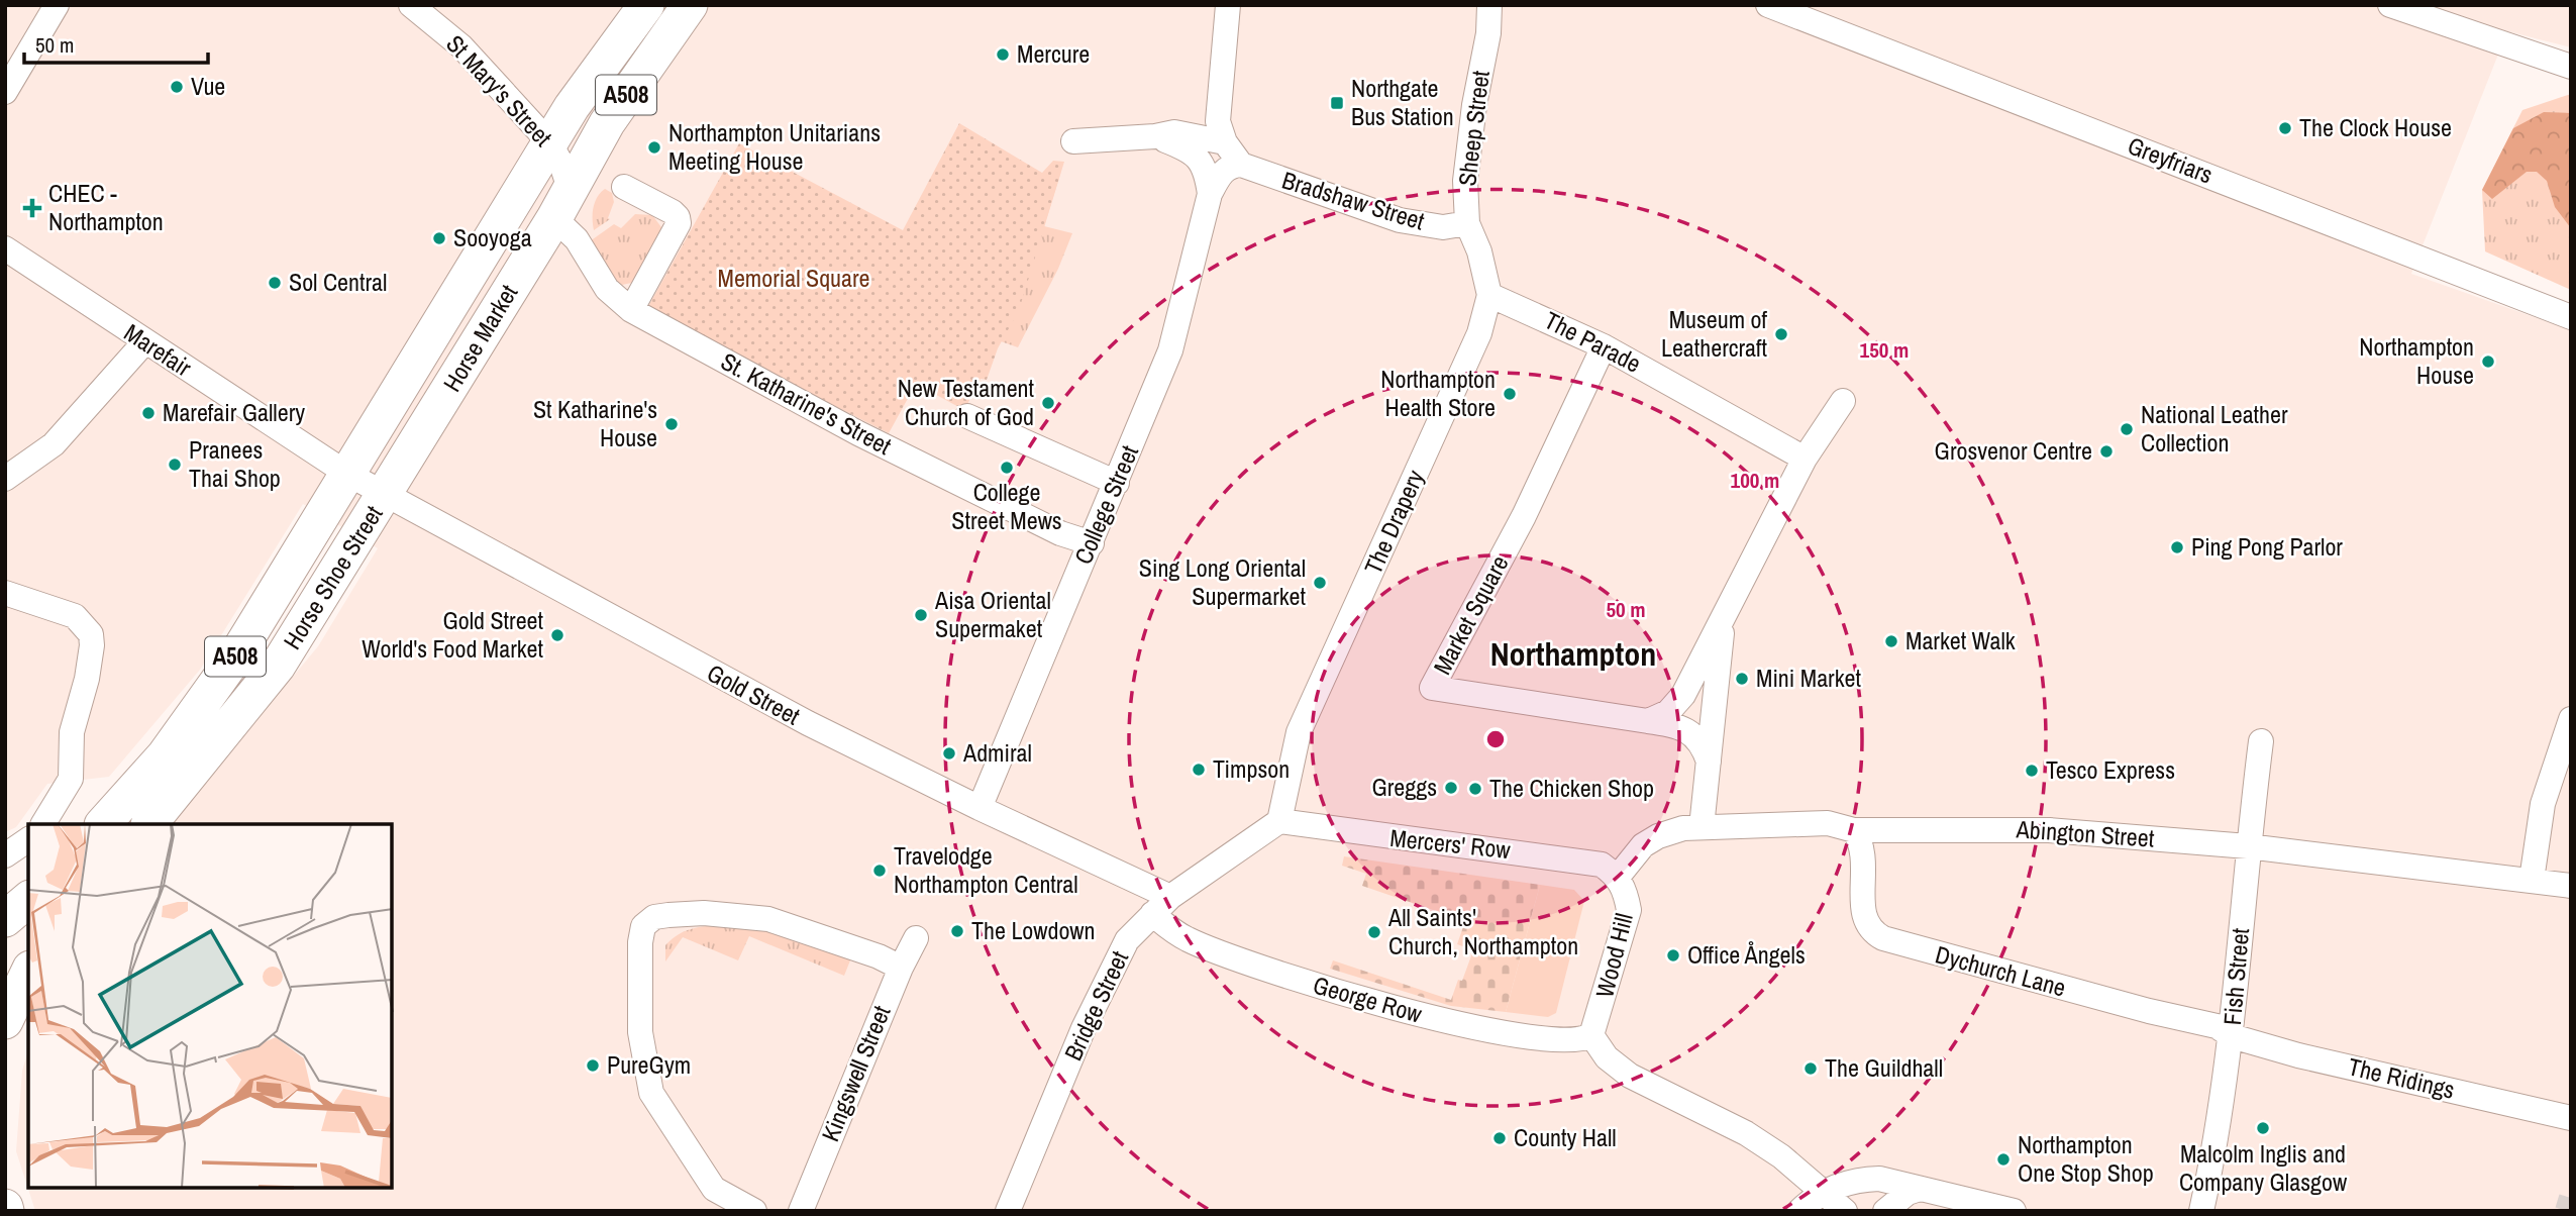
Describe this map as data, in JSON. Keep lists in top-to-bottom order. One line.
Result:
{"streets":{"highway":["A508","Horse Market","Horse Shoe Street"],"street":["St Mary's Street","Sheep Street","Greyfriars","Bradshaw Street","The Parade","Marefair","St. Katharine's Street","College Street","The Drapery","Market Square","Gold Street","Abington Street","Mercers' Row","Wood Hill","Dychurch Lane","Fish Street","George Row","Bridge Street","Kingswell Street","The Ridings"]},"crossings":[["St Mary's Street","Horse Market"],["St Mary's Street","St. Katharine's Street"],["Sheep Street","Bradshaw Street"],["Bradshaw Street","College Street"],["Horse Market","Marefair"],["Horse Market","St. Katharine's Street"],["Horse Market","Horse Shoe Street"],["Horse Market","Gold Street"],["The Parade","The Drapery"],["The Parade","Market Square"],["Marefair","Horse Shoe Street"],["Marefair","Gold Street"],["St. Katharine's Street","College Street"],["College Street","Gold Street"],["The Drapery","Mercers' Row"],["The Drapery","Bridge Street"],["Horse Shoe Street","Gold Street"],["Gold Street","Bridge Street"],["Abington Street","Mercers' Row"],["Abington Street","Wood Hill"],["Abington Street","Dychurch Lane"],["Abington Street","Fish Street"],["Mercers' Row","Wood Hill"],["Mercers' Row","Bridge Street"],["Wood Hill","George Row"],["Dychurch Lane","Fish Street"],["Dychurch Lane","The Ridings"],["Fish Street","The Ridings"],["George Row","Bridge Street"]],"districts":["Northampton"],"parks":["Memorial Square"],"places":{"other":["Mercure","Vue","The Clock House","Northampton Unitarians Meeting House","Sooyoga","Sol Central","Museum of Leathercraft","Northampton House","Northampton Health Store","New Testament Church of God","Marefair Gallery","St Katharine's House","National Leather Collection","Grosvenor Centre","Pranees Thai Shop","College Street Mews","Ping Pong Parlor","Sing Long Oriental Supermarket","Aisa Oriental Supermaket","Gold Street World's Food Market","Market Walk","Mini Market","Admiral","Timpson","Tesco Express","Greggs","The Chicken Shop","Travelodge Northampton Central","The Lowdown","All Saints' Church, Northampton","Office Ångels","PureGym","The Guildhall","Malcolm Inglis and Company Glasgow","County Hall","Northampton One Stop Shop"],"transit":["Northgate Bus Station"],"health":["CHEC - Northampton"]},"scale_bar":"50 m","rings":["150 m","100 m","50 m"]}
